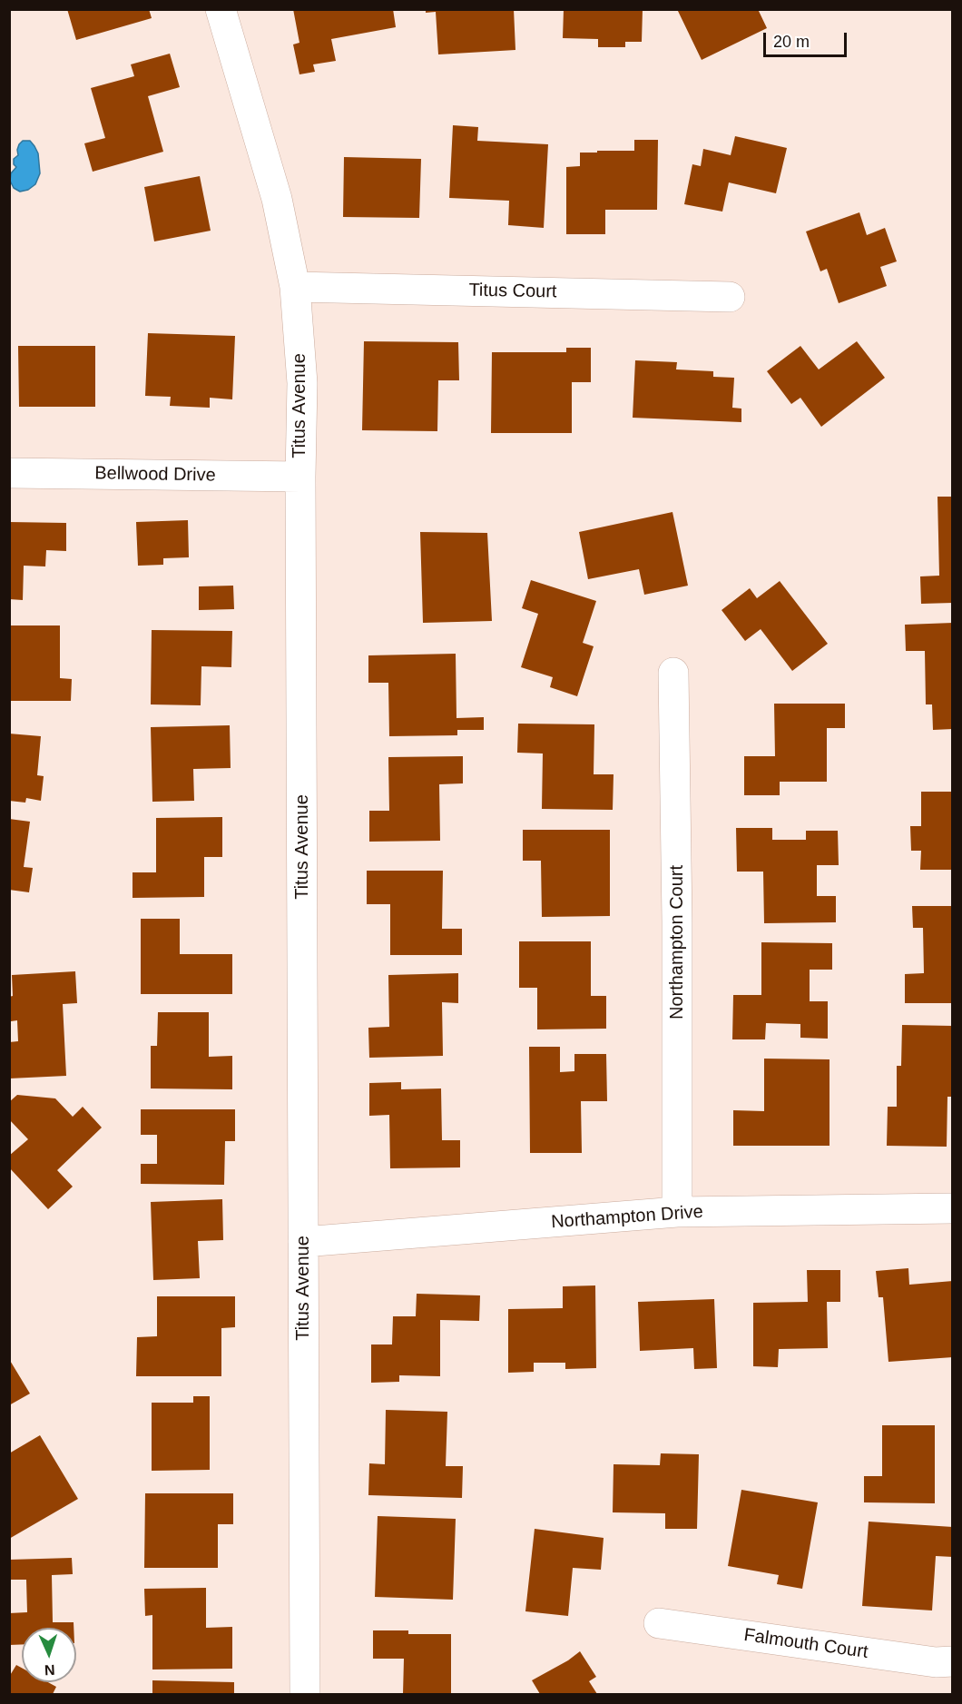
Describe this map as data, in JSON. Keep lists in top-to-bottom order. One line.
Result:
{"streets":{"street":["Titus Court","Titus Avenue","Bellwood Drive","Northampton Court","Northampton Drive","Falmouth Court"]},"crossings":[["Titus Court","Titus Avenue"],["Titus Avenue","Bellwood Drive"],["Titus Avenue","Northampton Drive"],["Northampton Court","Northampton Drive"]],"scale_bar":"20 m","north":"bottom"}
